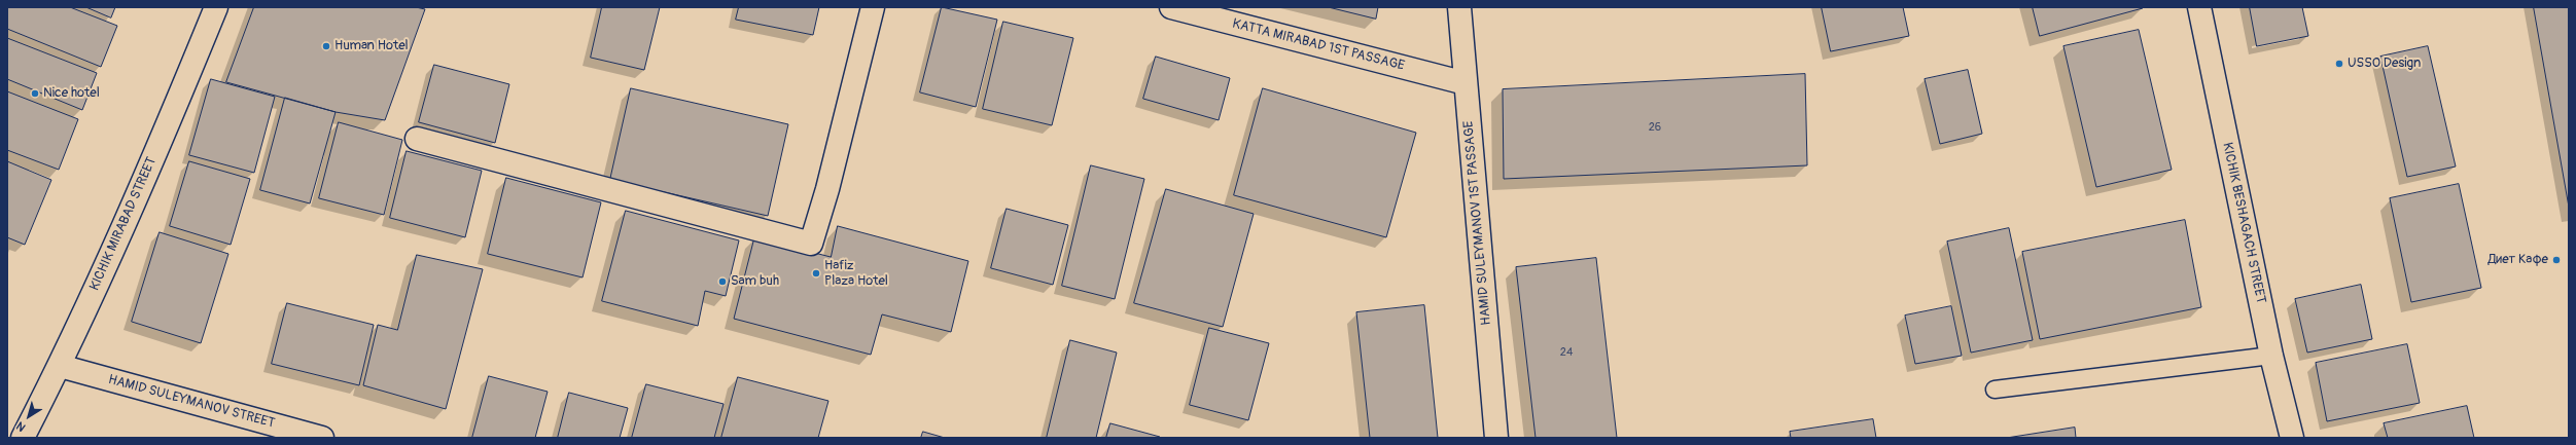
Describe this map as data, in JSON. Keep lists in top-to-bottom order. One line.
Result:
{"streets":{"street":["KATTA MIRABAD 1ST PASSAGE","HAMID SULEYMANOV 1ST PASSAGE","KICHIK BESHAGACH STREET","KICHIK MIRABAD STREET","HAMID SULEYMANOV STREET"]},"crossings":[["KATTA MIRABAD 1ST PASSAGE","HAMID SULEYMANOV 1ST PASSAGE"],["KICHIK MIRABAD STREET","HAMID SULEYMANOV STREET"]],"places":["Human Hotel","USSO Design","Nice hotel","Диет Кафе","Hafiz Plaza Hotel","Sam buh"],"house_numbers":["26","24"],"north":"bottom left"}
